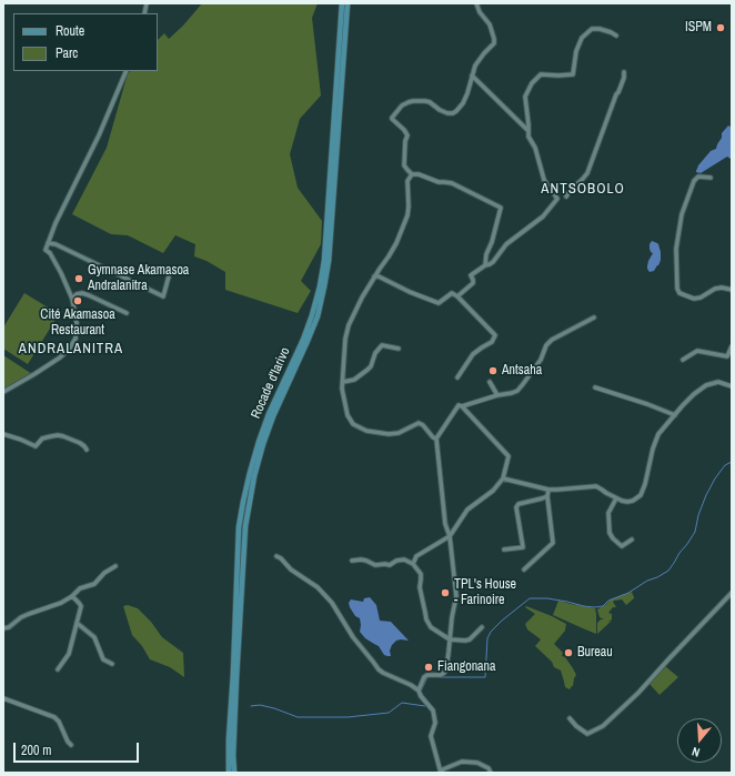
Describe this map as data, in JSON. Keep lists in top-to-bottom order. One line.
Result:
{"streets":{"main road":["Rocade d'Iarivo"]},"districts":["ANTSOBOLO","ANDRALANITRA"],"places":["ISPM","Gymnase Akamasoa Andralanitra","Cité Akamasoa Restaurant","Antsaha","TPL's House - Farinoire","Bureau","Fiangonana"],"legend":["Route","Parc"],"scale_bar":"200 m","north":"bottom"}
